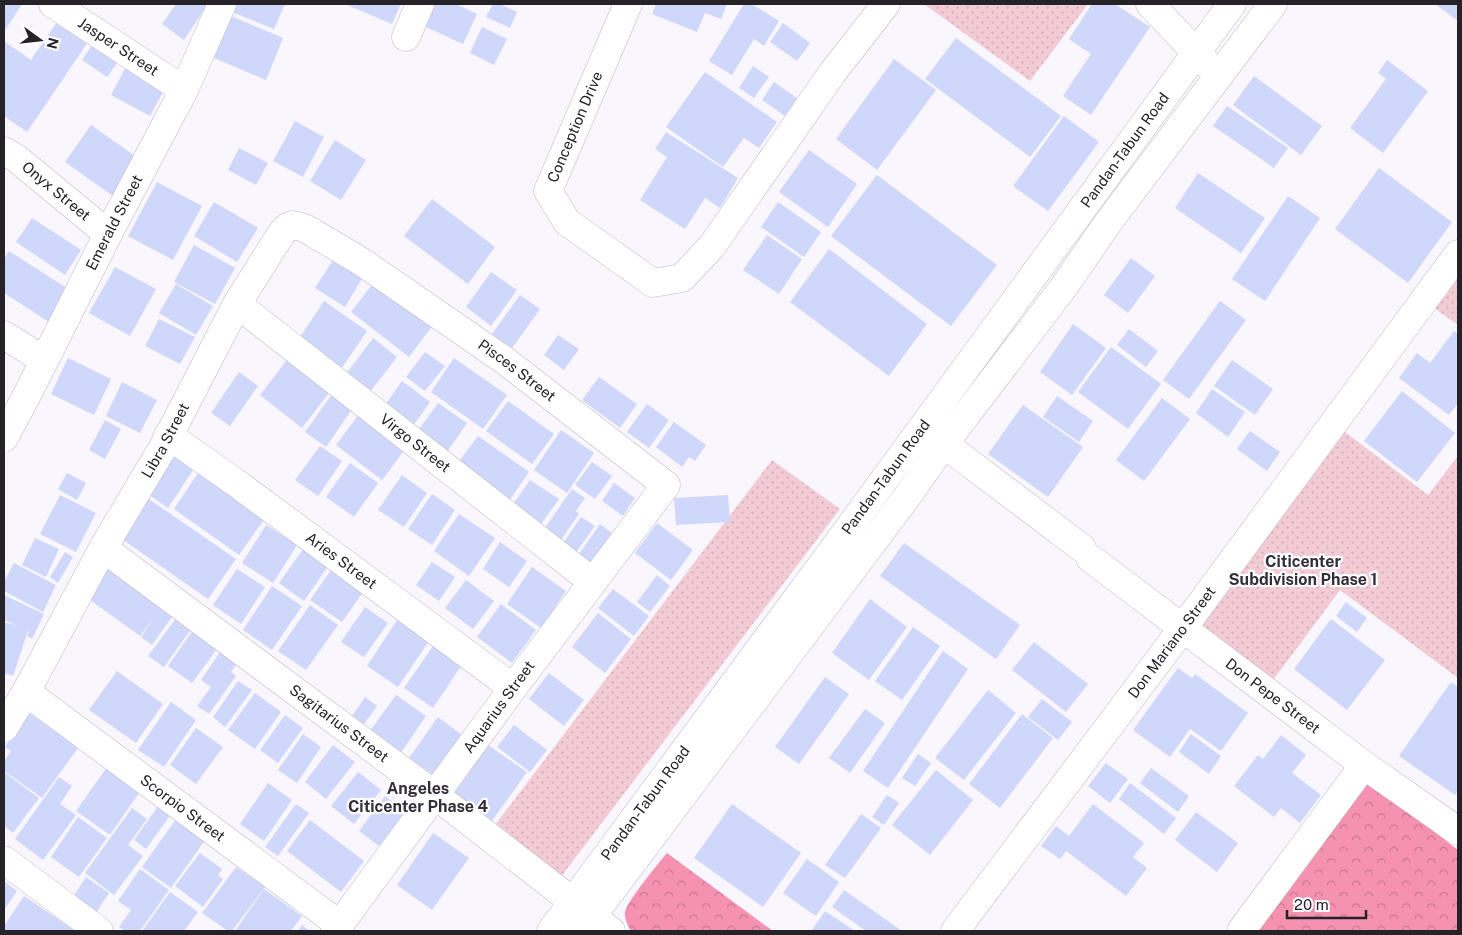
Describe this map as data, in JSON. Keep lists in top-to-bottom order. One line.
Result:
{"streets":{"street":["Jasper Street","Conception Drive","Pandan-Tabun Road","Onyx Street","Emerald Street","Pisces Street","Libra Street","Virgo Street","Aries Street","Don Mariano Street","Don Pepe Street","Aquarius Street","Sagitarius Street","Scorpio Street"]},"crossings":[["Jasper Street","Emerald Street"],["Pandan-Tabun Road","Don Pepe Street"],["Pandan-Tabun Road","Sagitarius Street"],["Onyx Street","Emerald Street"],["Pisces Street","Libra Street"],["Pisces Street","Aquarius Street"],["Libra Street","Virgo Street"],["Libra Street","Aries Street"],["Libra Street","Sagitarius Street"],["Libra Street","Scorpio Street"],["Virgo Street","Aquarius Street"],["Aries Street","Aquarius Street"],["Don Mariano Street","Don Pepe Street"],["Aquarius Street","Sagitarius Street"],["Aquarius Street","Scorpio Street"]],"districts":["Citicenter Subdivision Phase 1","Angeles Citicenter Phase 4"],"scale_bar":"20 m","north":"right"}
